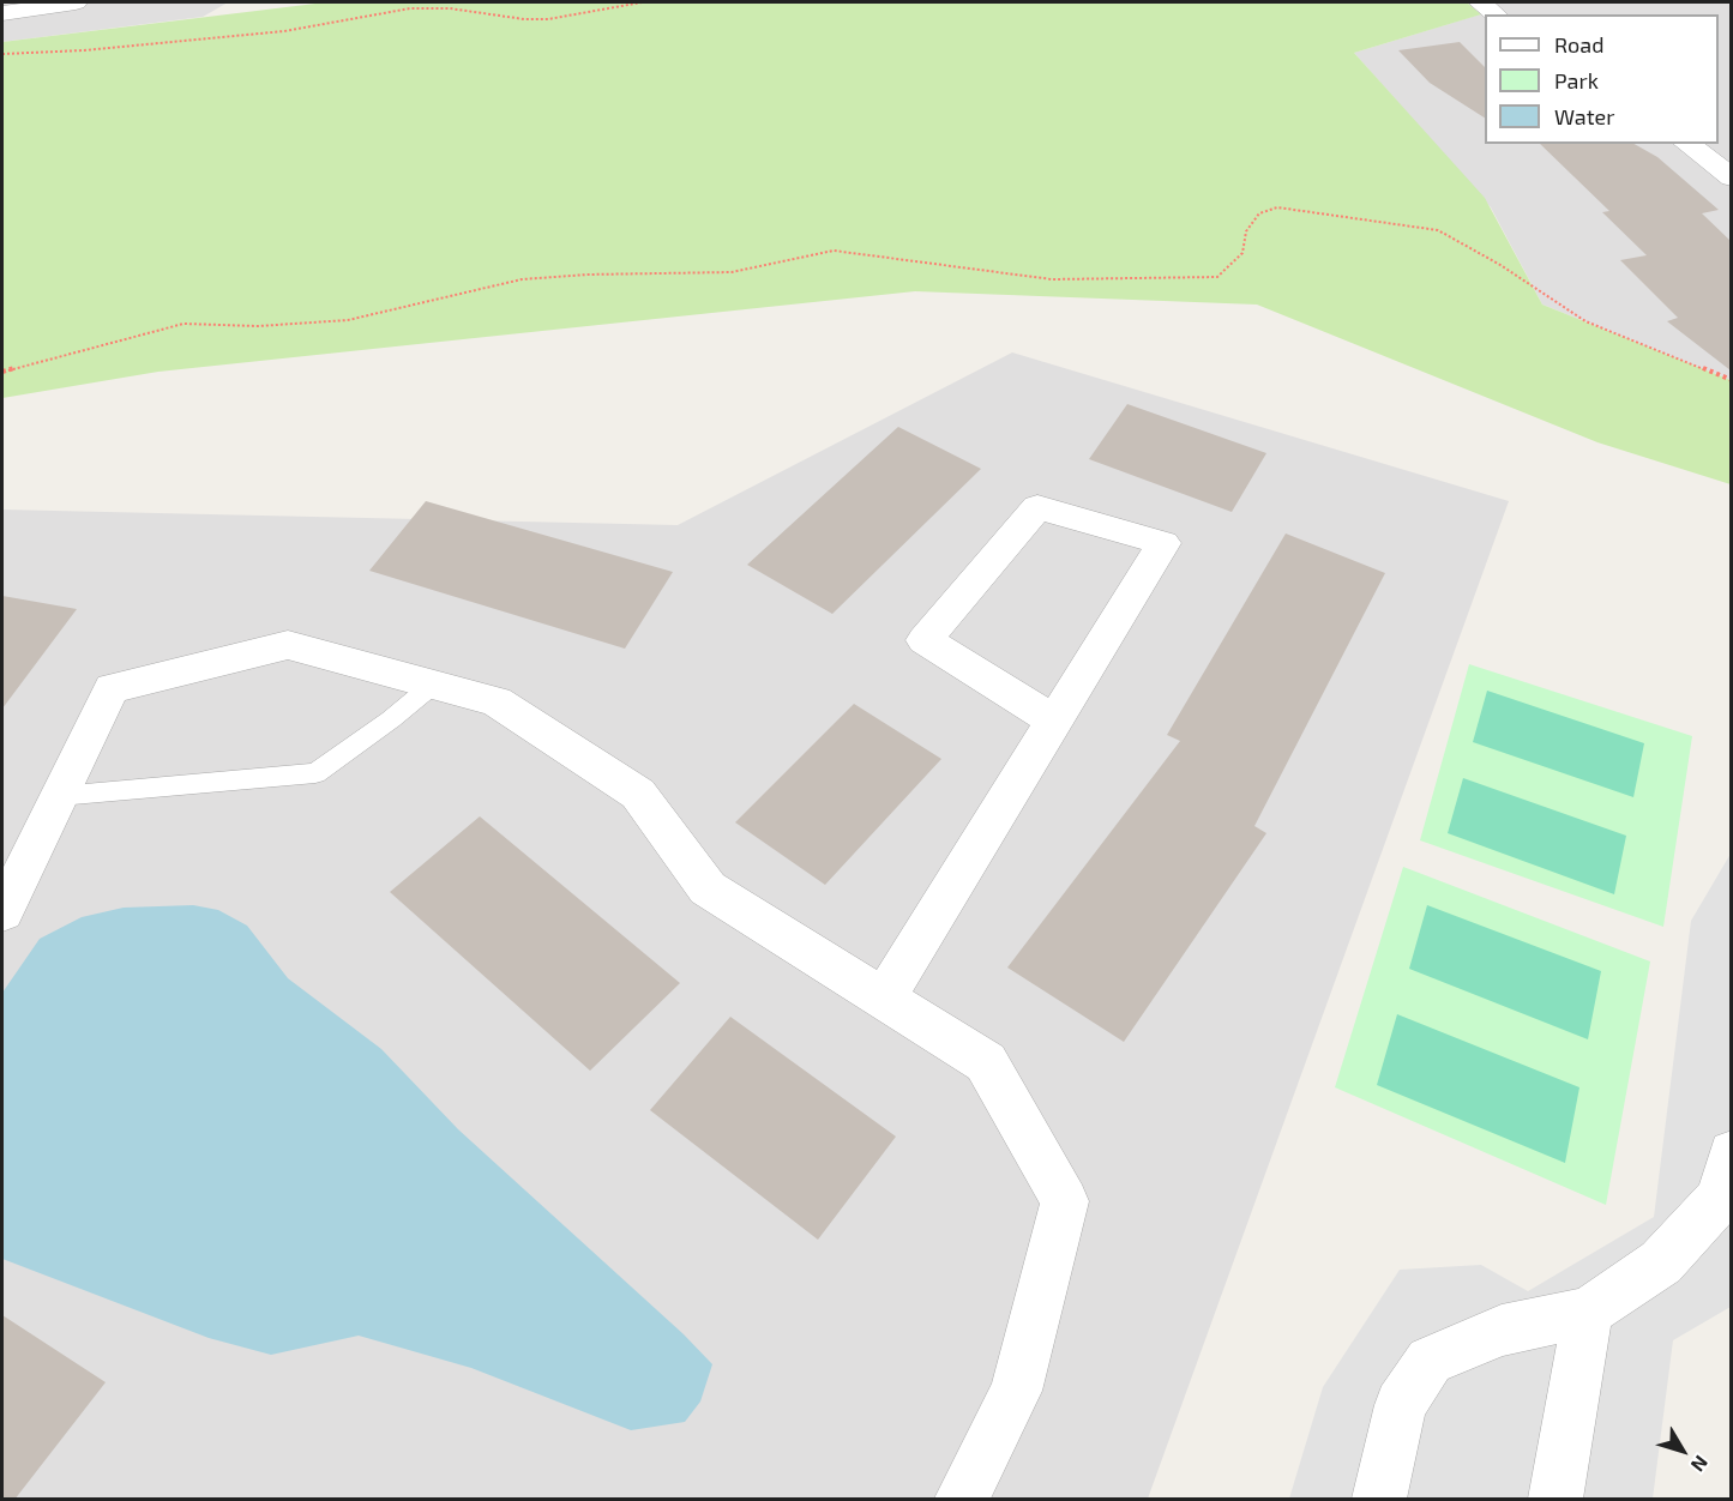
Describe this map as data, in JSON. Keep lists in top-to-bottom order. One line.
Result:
{"legend":["Road","Park","Water"],"north":"bottom right"}
